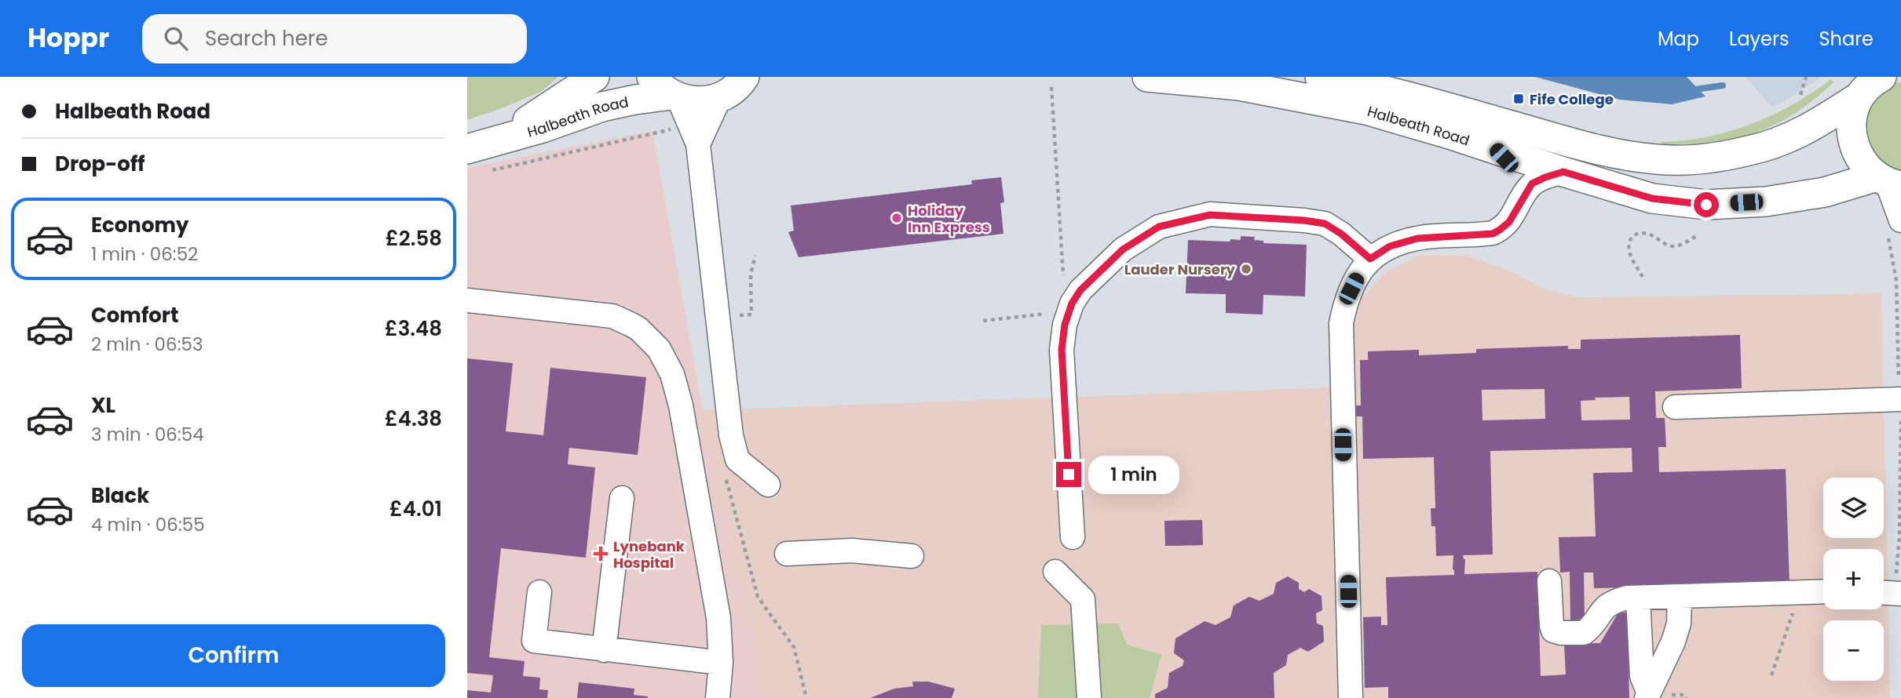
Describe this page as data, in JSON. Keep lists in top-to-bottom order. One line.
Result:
{"streets":{"main road":["Halbeath Road"]},"places":{"transit":["Fife College"],"other":["Holiday Inn Express","Lauder Nursery"],"health":["Lynebank Hospital"]},"page":{"header":"Hoppr","search":"Search here","nav":["Map","Layers","Share"],"banner":["Halbeath Road","Drop-off"],"list":[{"name":"Economy","note":"1 min · 06:52","value":"£2.58"},{"name":"Comfort","note":"2 min · 06:53","value":"£3.48"},{"name":"XL","note":"3 min · 06:54","value":"£4.38"},{"name":"Black","note":"4 min · 06:55","value":"£4.01"}],"bubble":"1 min","map_buttons":["+","−"],"buttons":"Confirm"}}
